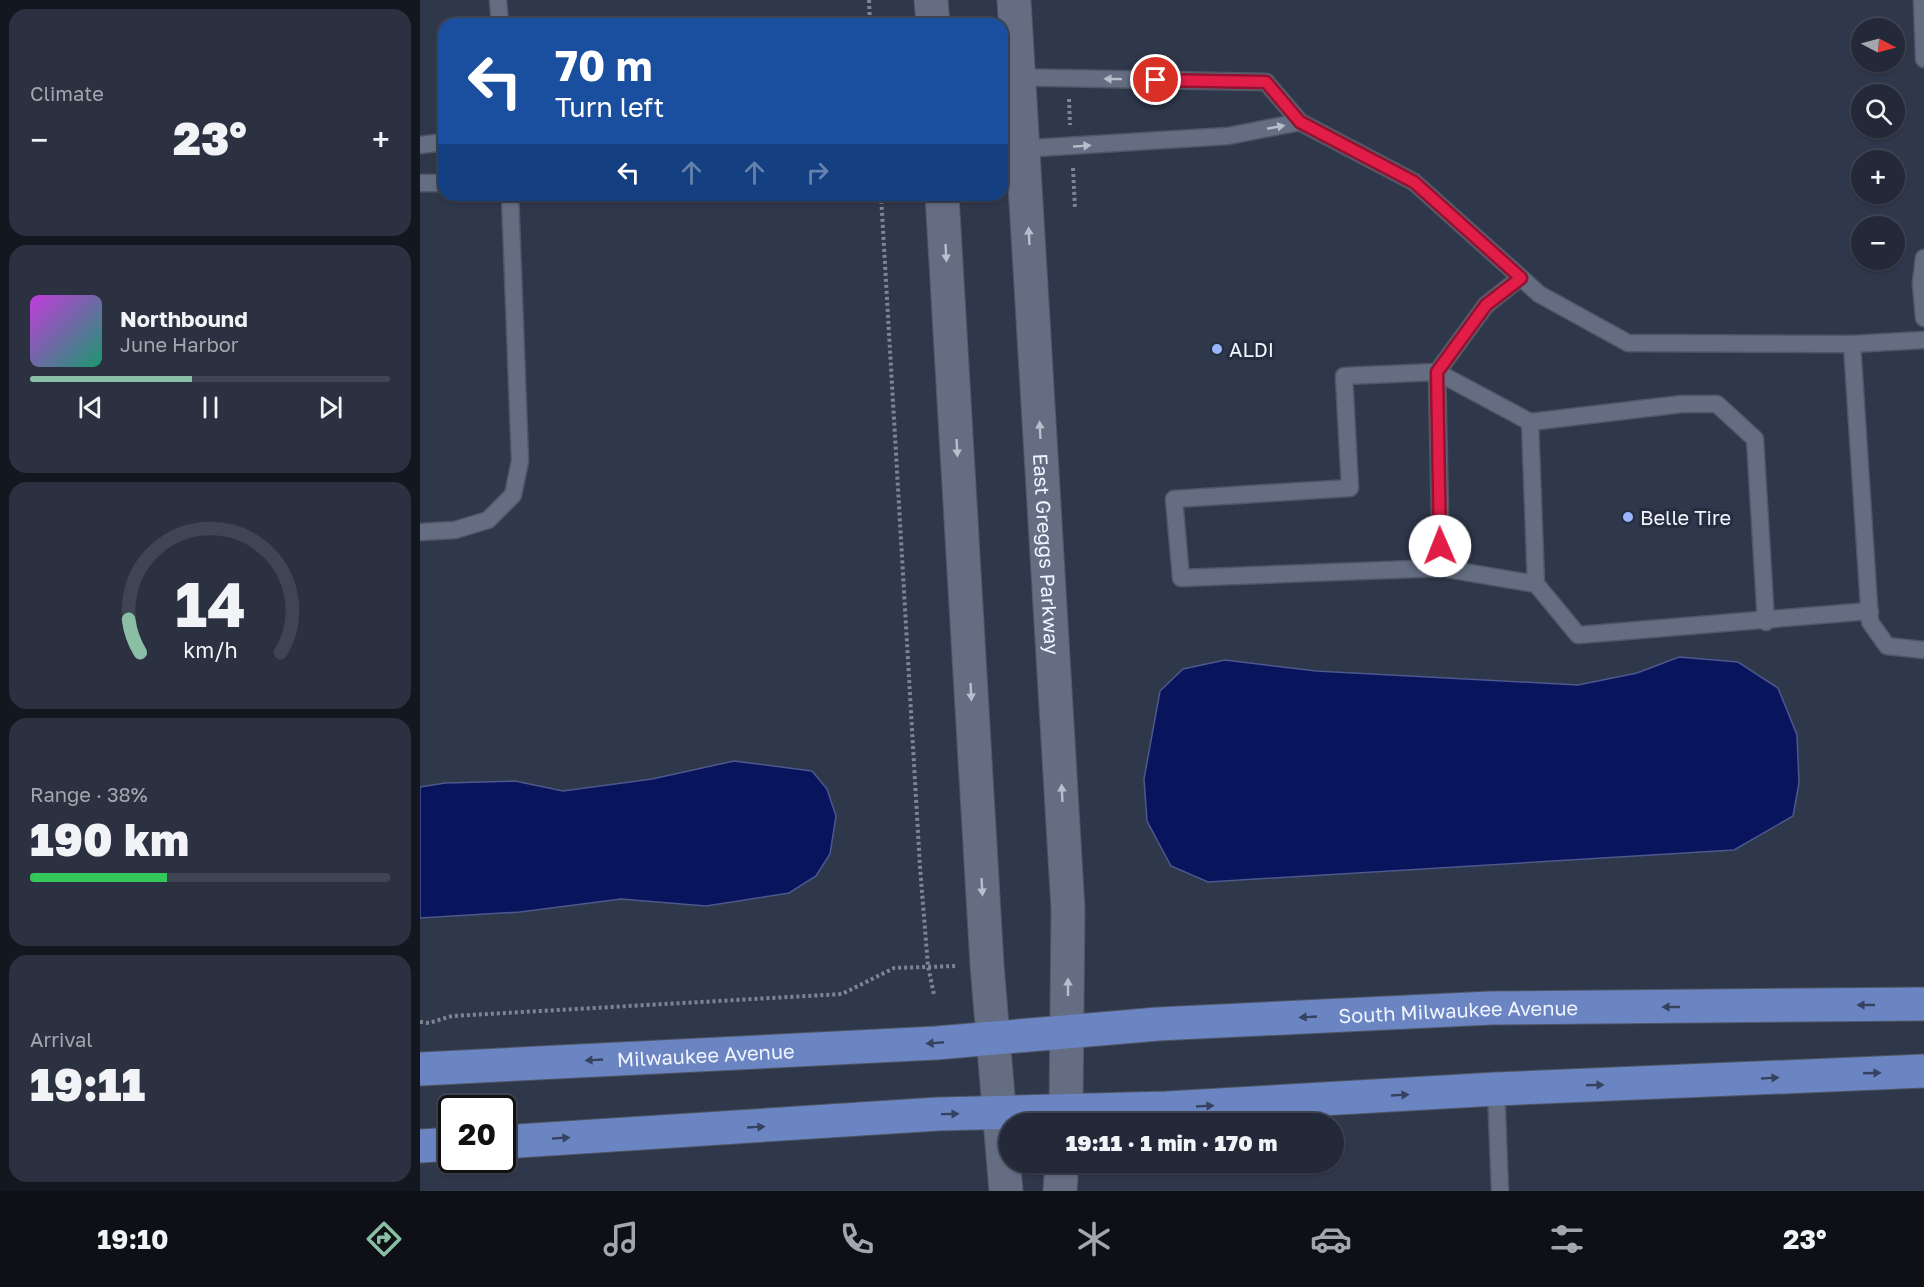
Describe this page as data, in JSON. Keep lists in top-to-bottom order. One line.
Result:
{"streets":{"main road":["South Milwaukee Avenue","Milwaukee Avenue"],"street":["East Greggs Parkway"]},"crossings":[["East Greggs Parkway","South Milwaukee Avenue"],["South Milwaukee Avenue","Milwaukee Avenue"]],"places":["ALDI","Belle Tire"],"north":"right","page":{"tile":["Climate",["Range · 38%","190 km"],["Arrival","19:11"]],"map_buttons":["+","−"],"turn":["70 m","Turn left"],"heat":["−","23°","+"],"song":["Northbound","June Harbor"],"limit":"20","trip":"19:11 · 1 min · 170 m","tabs":["19:10","23°"],"gauge":["14","km/h"]}}
